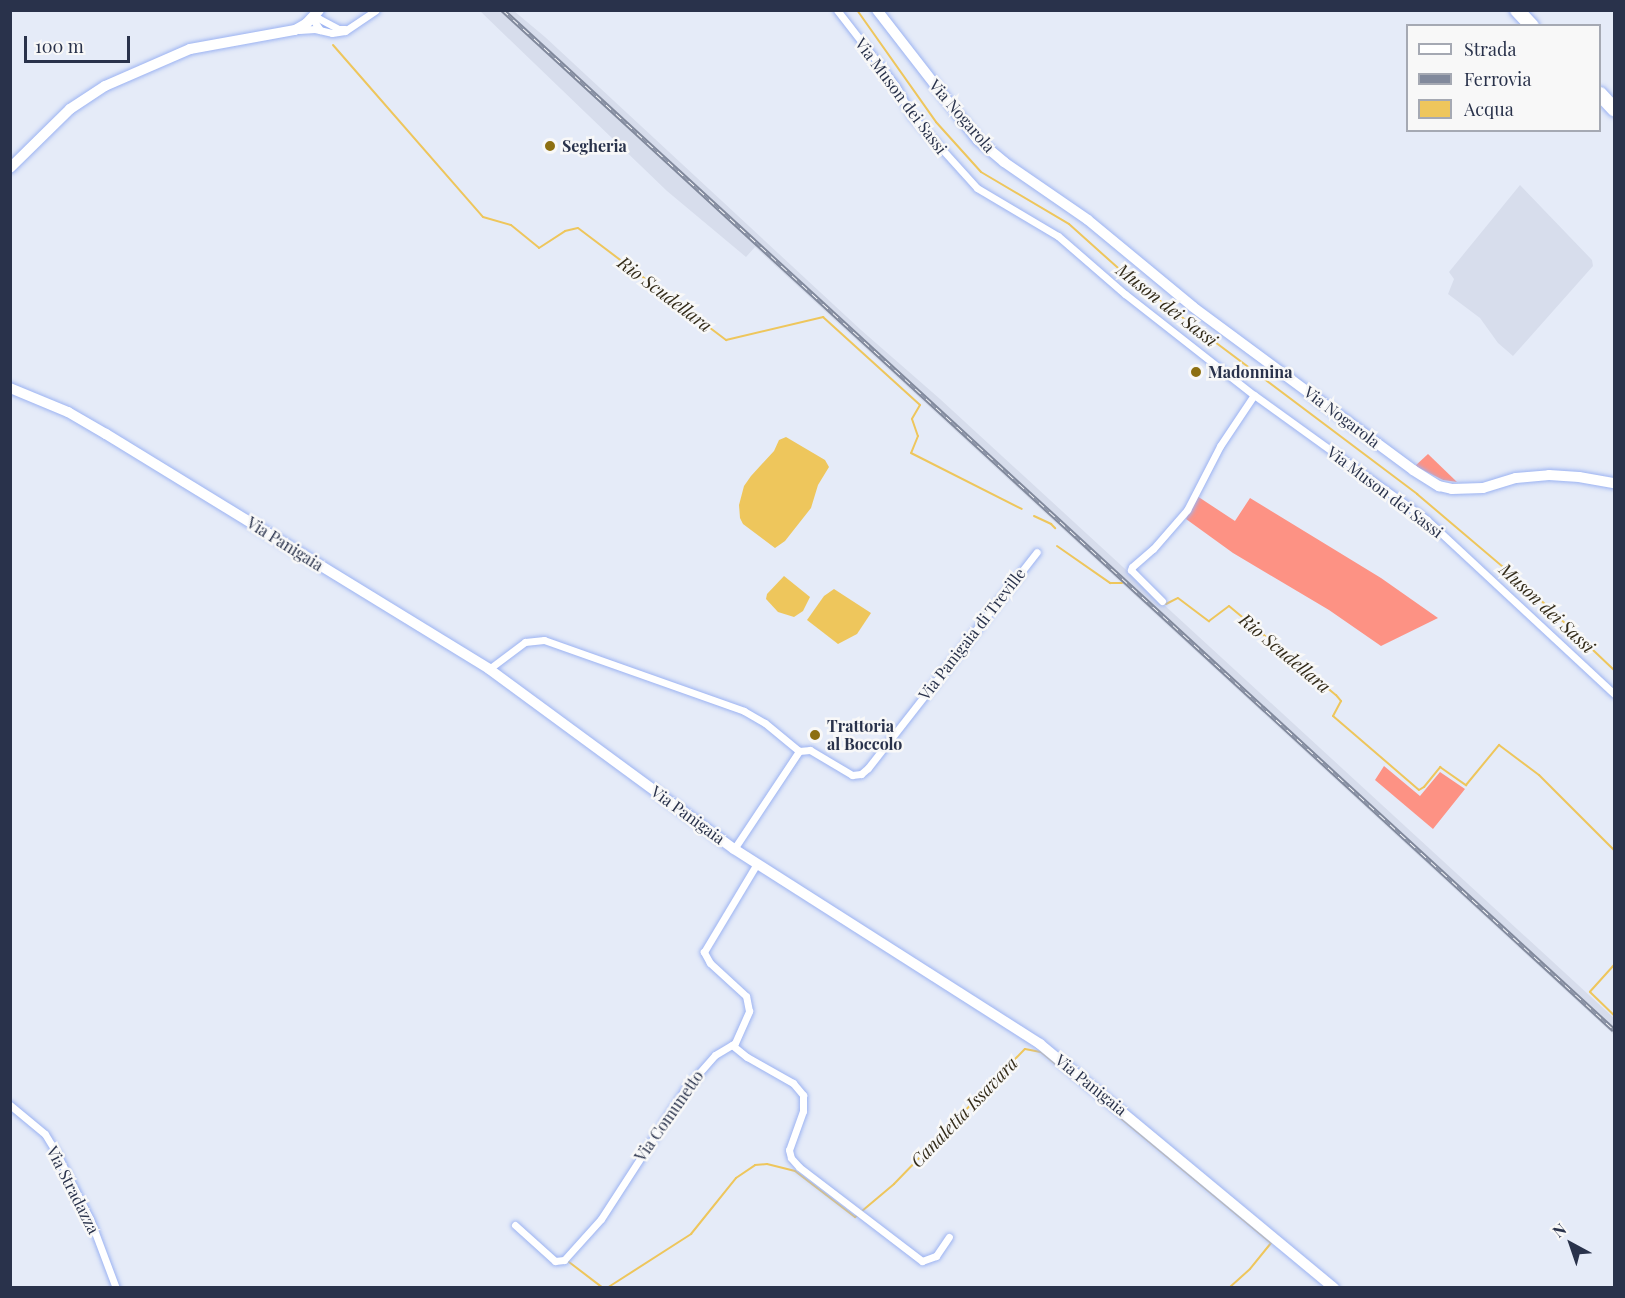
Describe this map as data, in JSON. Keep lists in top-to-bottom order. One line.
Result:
{"streets":{"street":["Via Muson dei Sassi","Via Nogarola","Via Panigaia","Via Panigaia di Treville","Via Comunetto","Via Stradazza"]},"crossings":[["Via Panigaia","Via Panigaia di Treville"],["Via Panigaia","Via Comunetto"]],"water":["Rio Scudellara","Muson dei Sassi","Canaletta Issavara"],"places":["Segheria","Madonnina","Trattoria al Boccolo"],"legend":["Strada","Ferrovia","Acqua"],"scale_bar":"100 m","north":"top left"}
